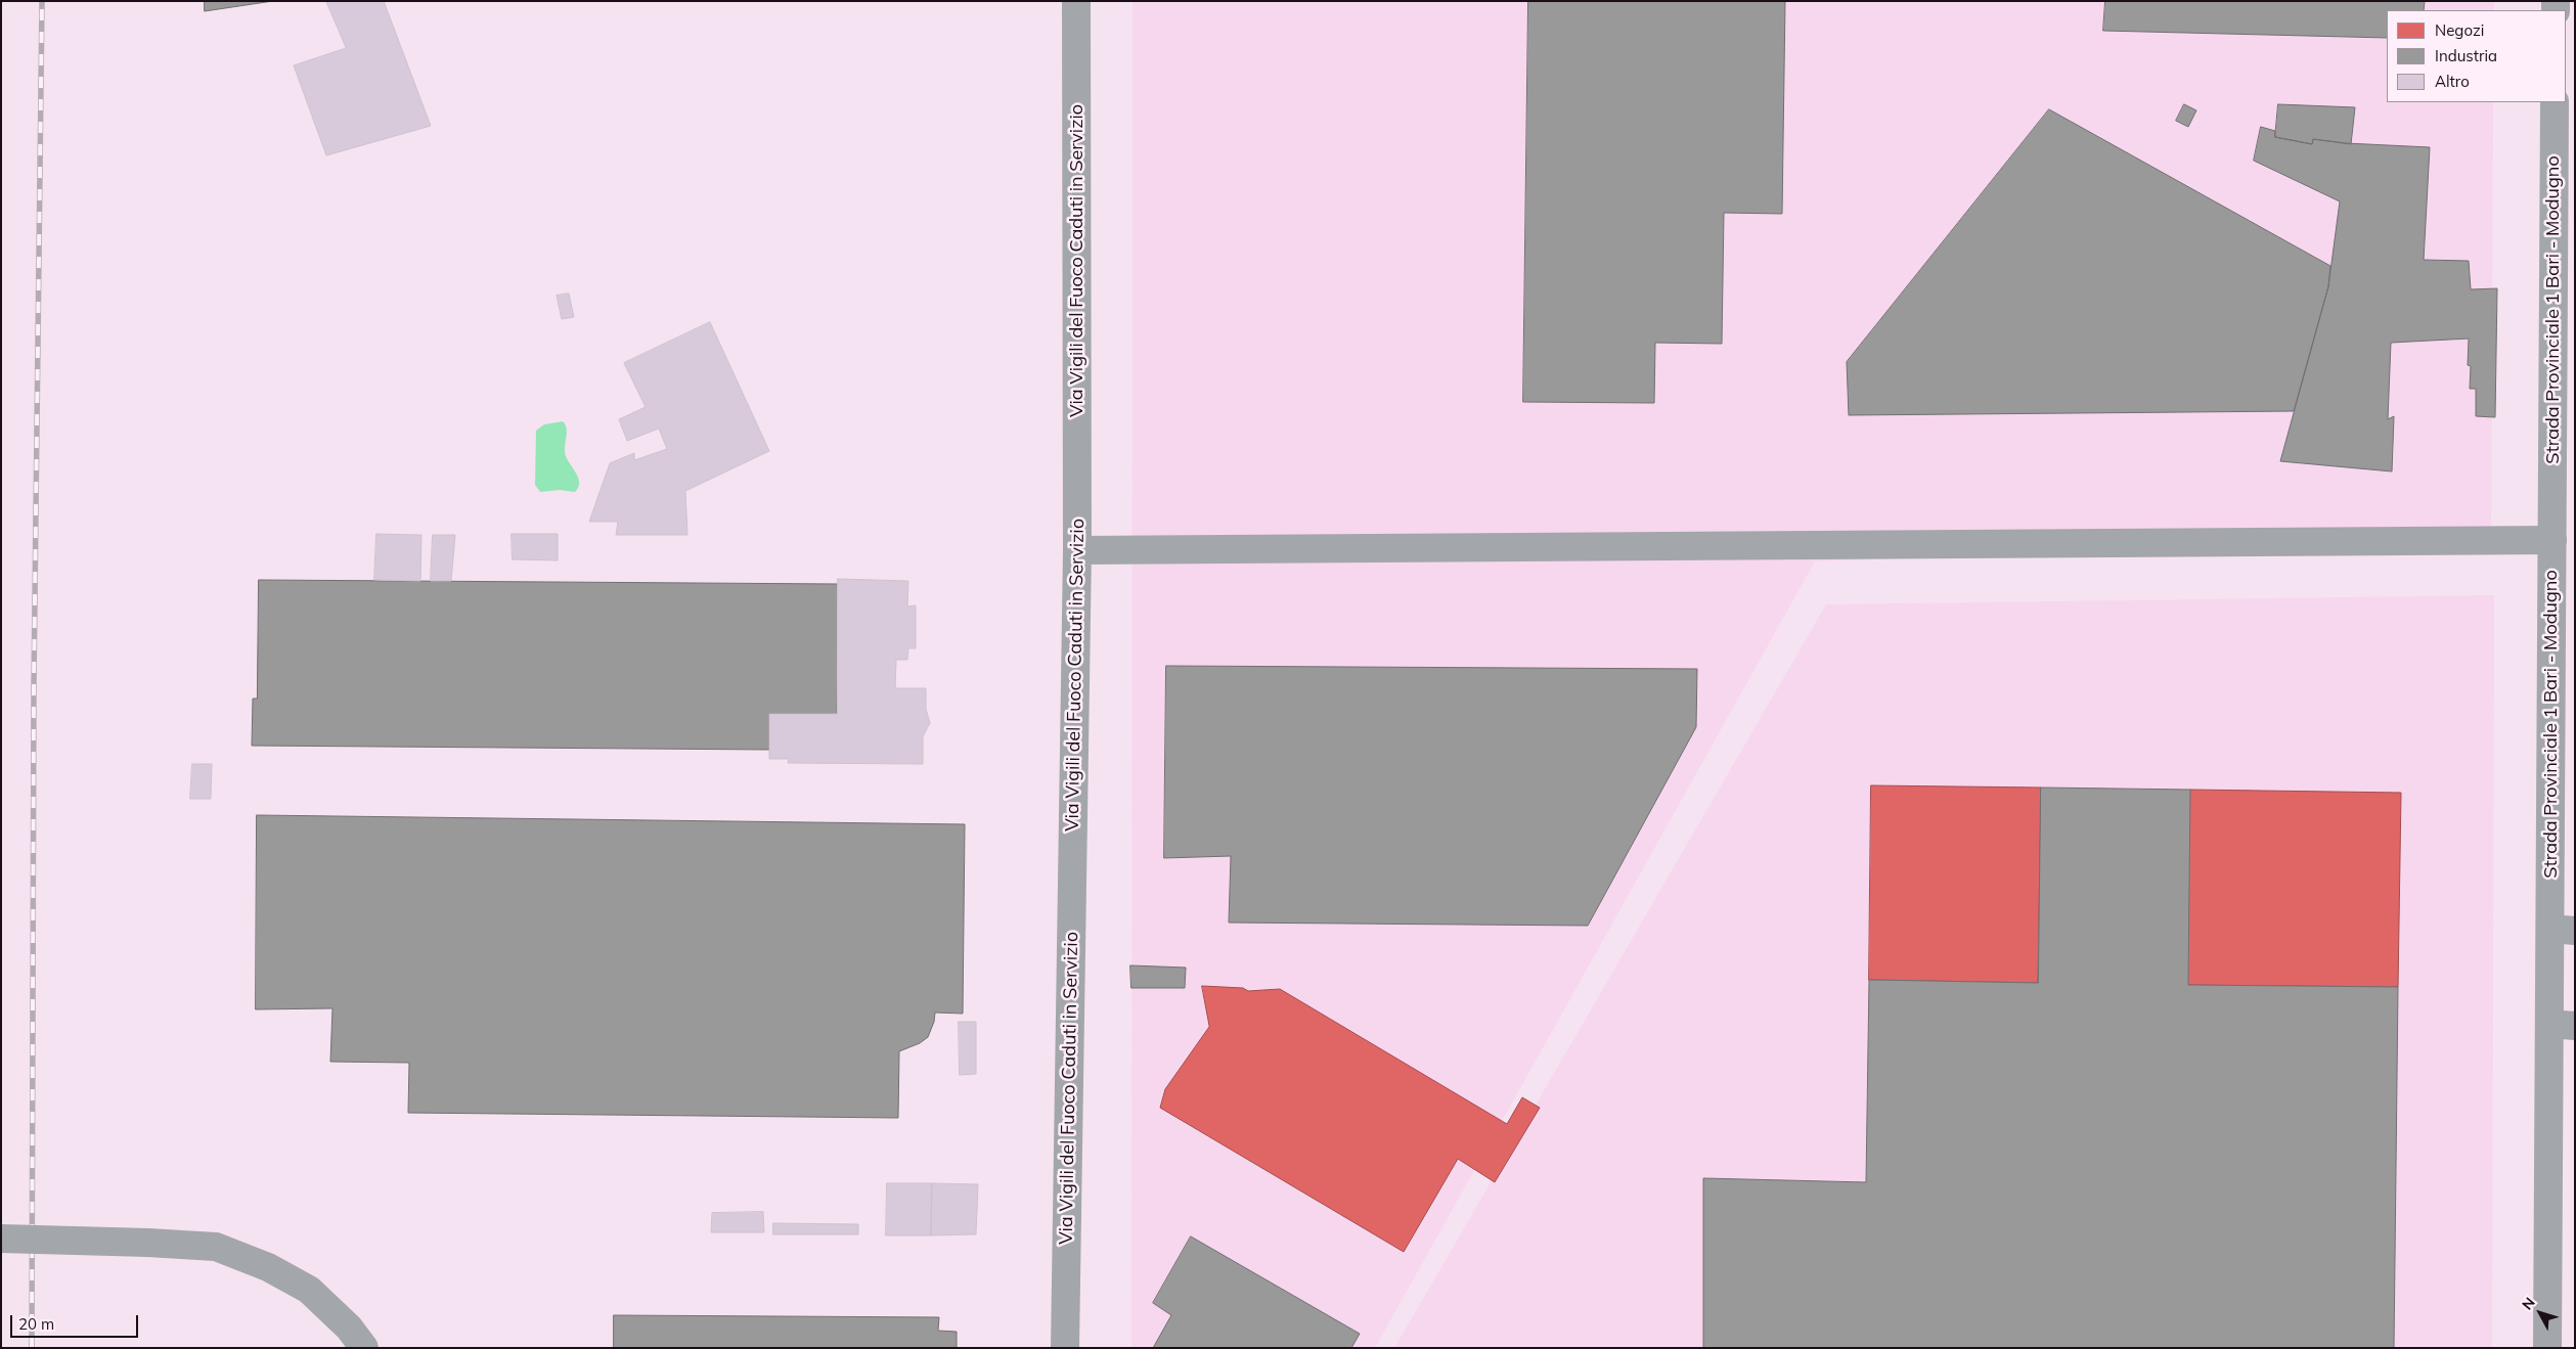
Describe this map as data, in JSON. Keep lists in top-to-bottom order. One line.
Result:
{"streets":{"street":["Via Vigili del Fuoco Caduti in Servizio","Strada Provinciale 1 Bari - Modugno"]},"legend":["Negozi","Industria","Altro"],"scale_bar":"20 m","north":"top left"}
